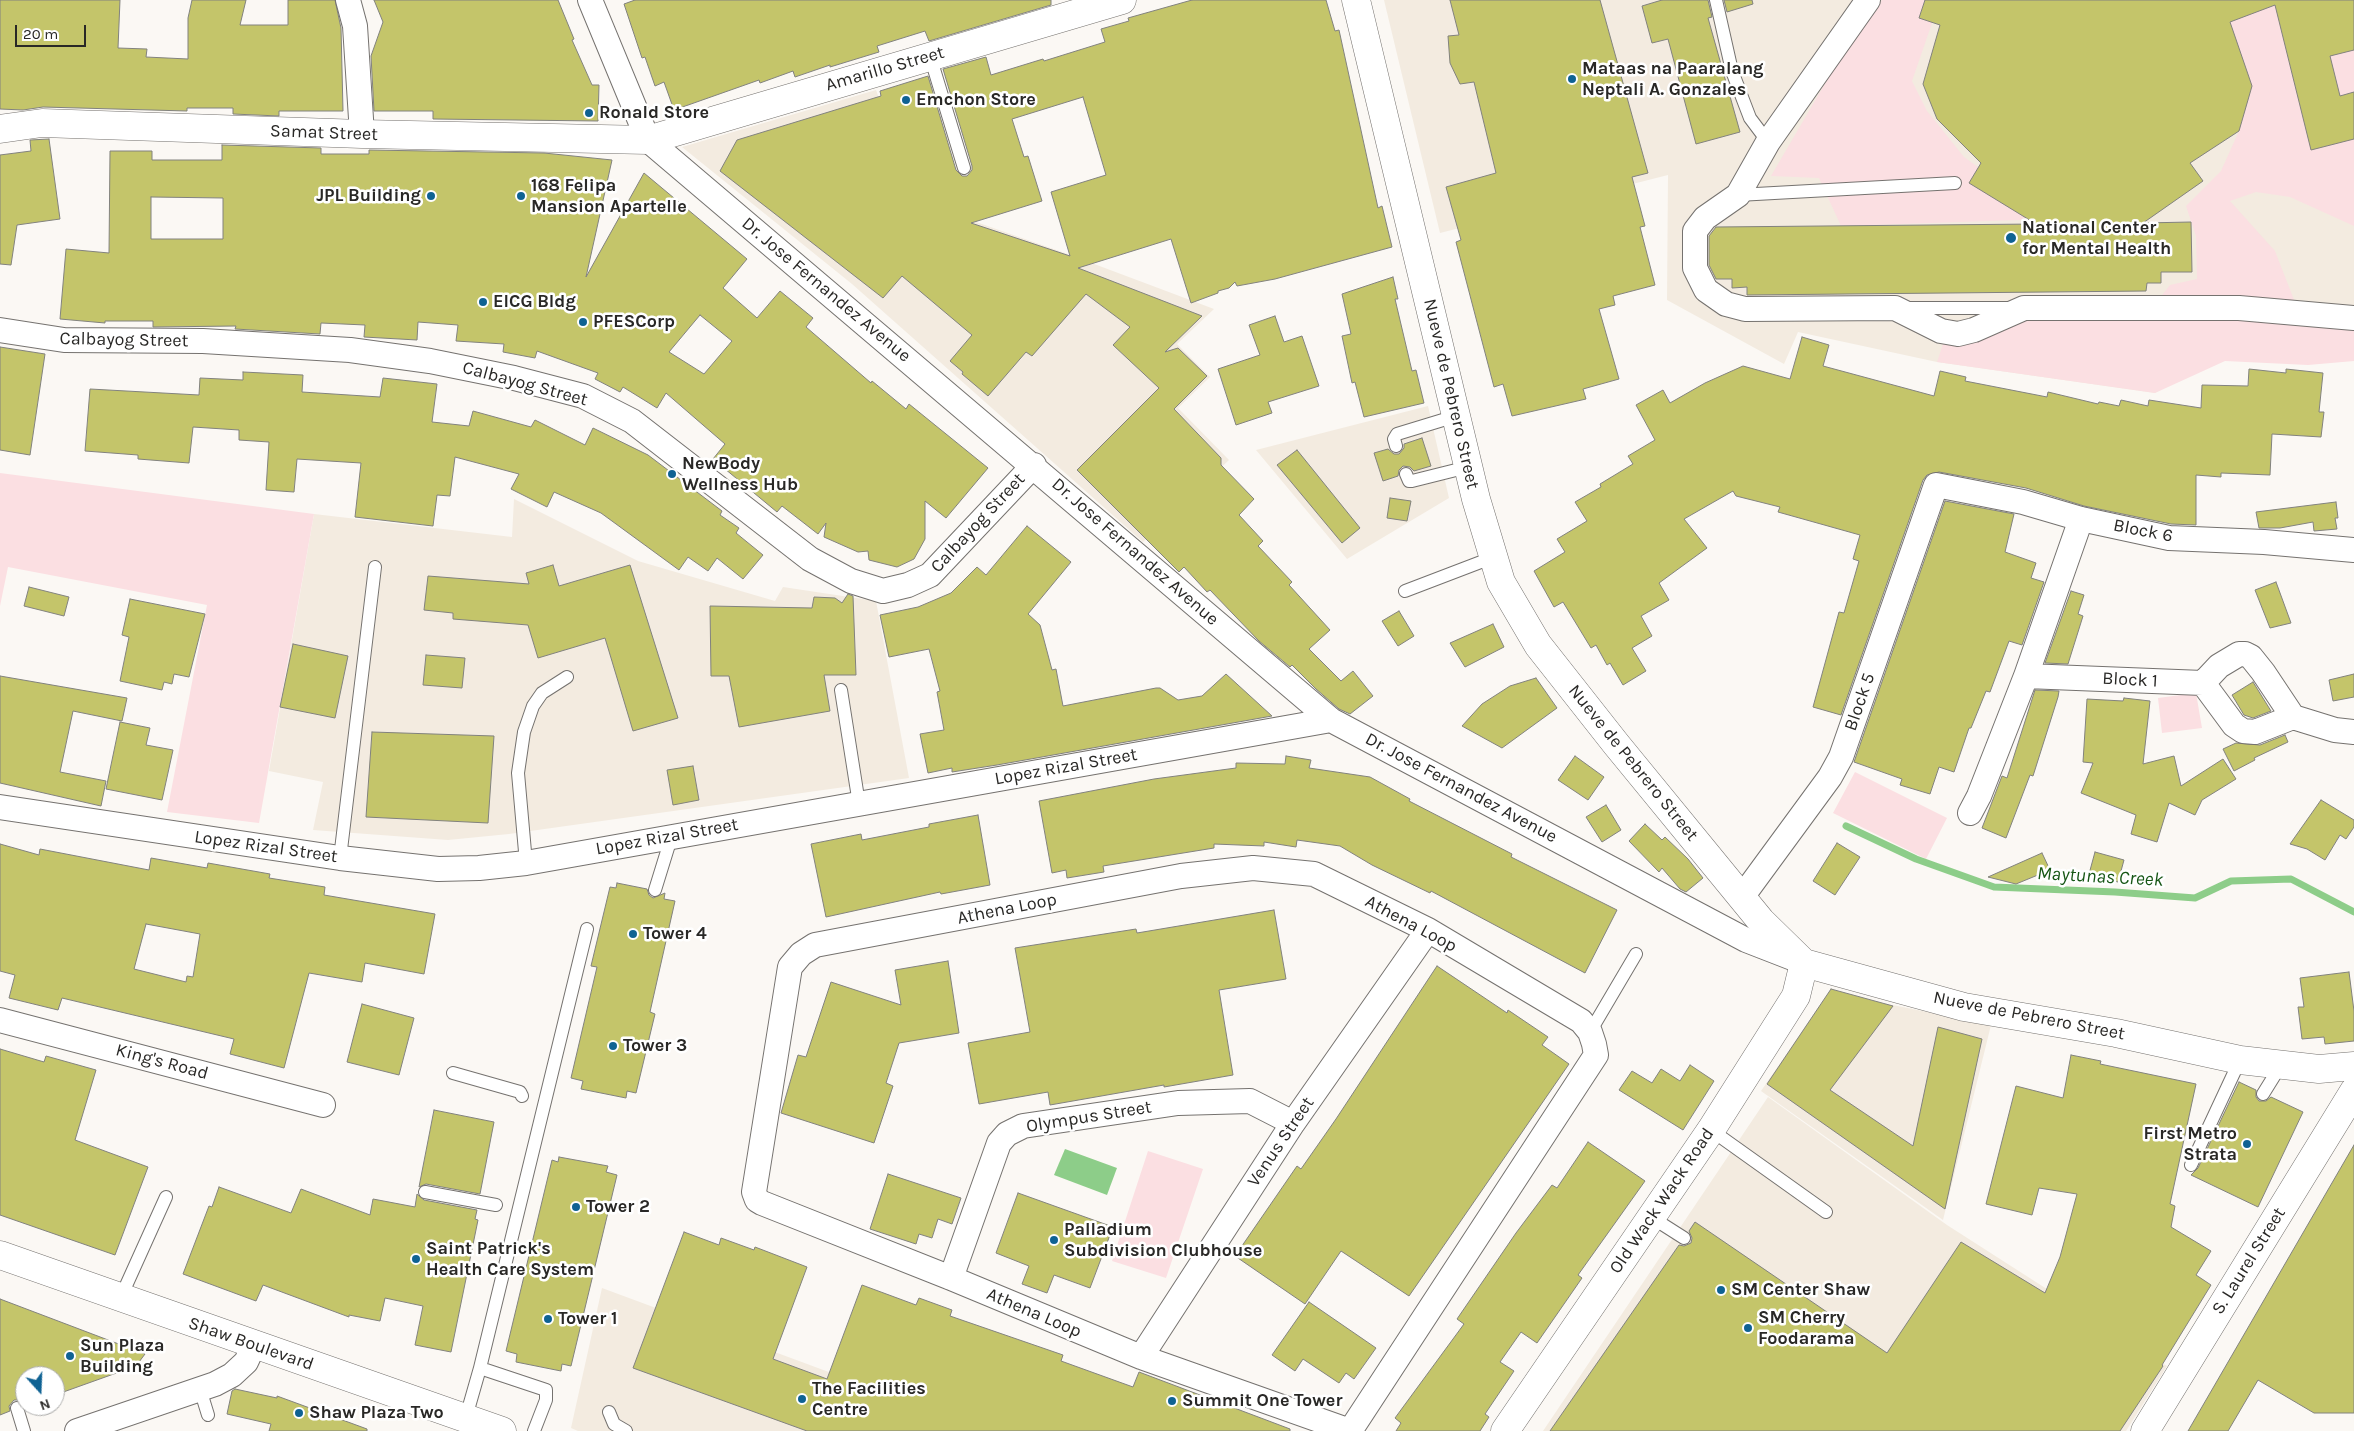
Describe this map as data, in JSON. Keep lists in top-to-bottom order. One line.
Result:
{"streets":{"main road":["Amarillo Street","Samat Street","Nueve de Pebrero Street","Old Wack Wack Road","S. Laurel Street","Shaw Boulevard"],"street":["Dr. Jose Fernandez Avenue","Calbayog Street","Block 6","Block 1","Block 5","Lopez Rizal Street","Athena Loop","King's Road","Olympus Street","Venus Street"]},"crossings":[["Amarillo Street","Samat Street"],["Amarillo Street","Dr. Jose Fernandez Avenue"],["Samat Street","Dr. Jose Fernandez Avenue"],["Dr. Jose Fernandez Avenue","Calbayog Street"],["Dr. Jose Fernandez Avenue","Nueve de Pebrero Street"],["Dr. Jose Fernandez Avenue","Lopez Rizal Street"],["Dr. Jose Fernandez Avenue","Old Wack Wack Road"],["Nueve de Pebrero Street","Block 5"],["Nueve de Pebrero Street","Old Wack Wack Road"],["Block 6","Block 5"],["Athena Loop","Olympus Street"],["Athena Loop","Venus Street"],["Olympus Street","Venus Street"]],"water":["Maytunas Creek"],"places":["Mataas na Paaralang Neptali A. Gonzales","Emchon Store","Ronald Store","JPL Building","168 Felipa Mansion Apartelle","National Center for Mental Health","EICG Bldg","PFESCorp","NewBody Wellness Hub","Tower 4","Tower 3","First Metro Strata","Tower 2","Palladium Subdivision Clubhouse","Saint Patrick's Health Care System","SM Center Shaw","Tower 1","SM Cherry Foodarama","Sun Plaza Building","The Facilities Centre","Summit One Tower","Shaw Plaza Two"],"scale_bar":"20 m","north":"bottom"}
